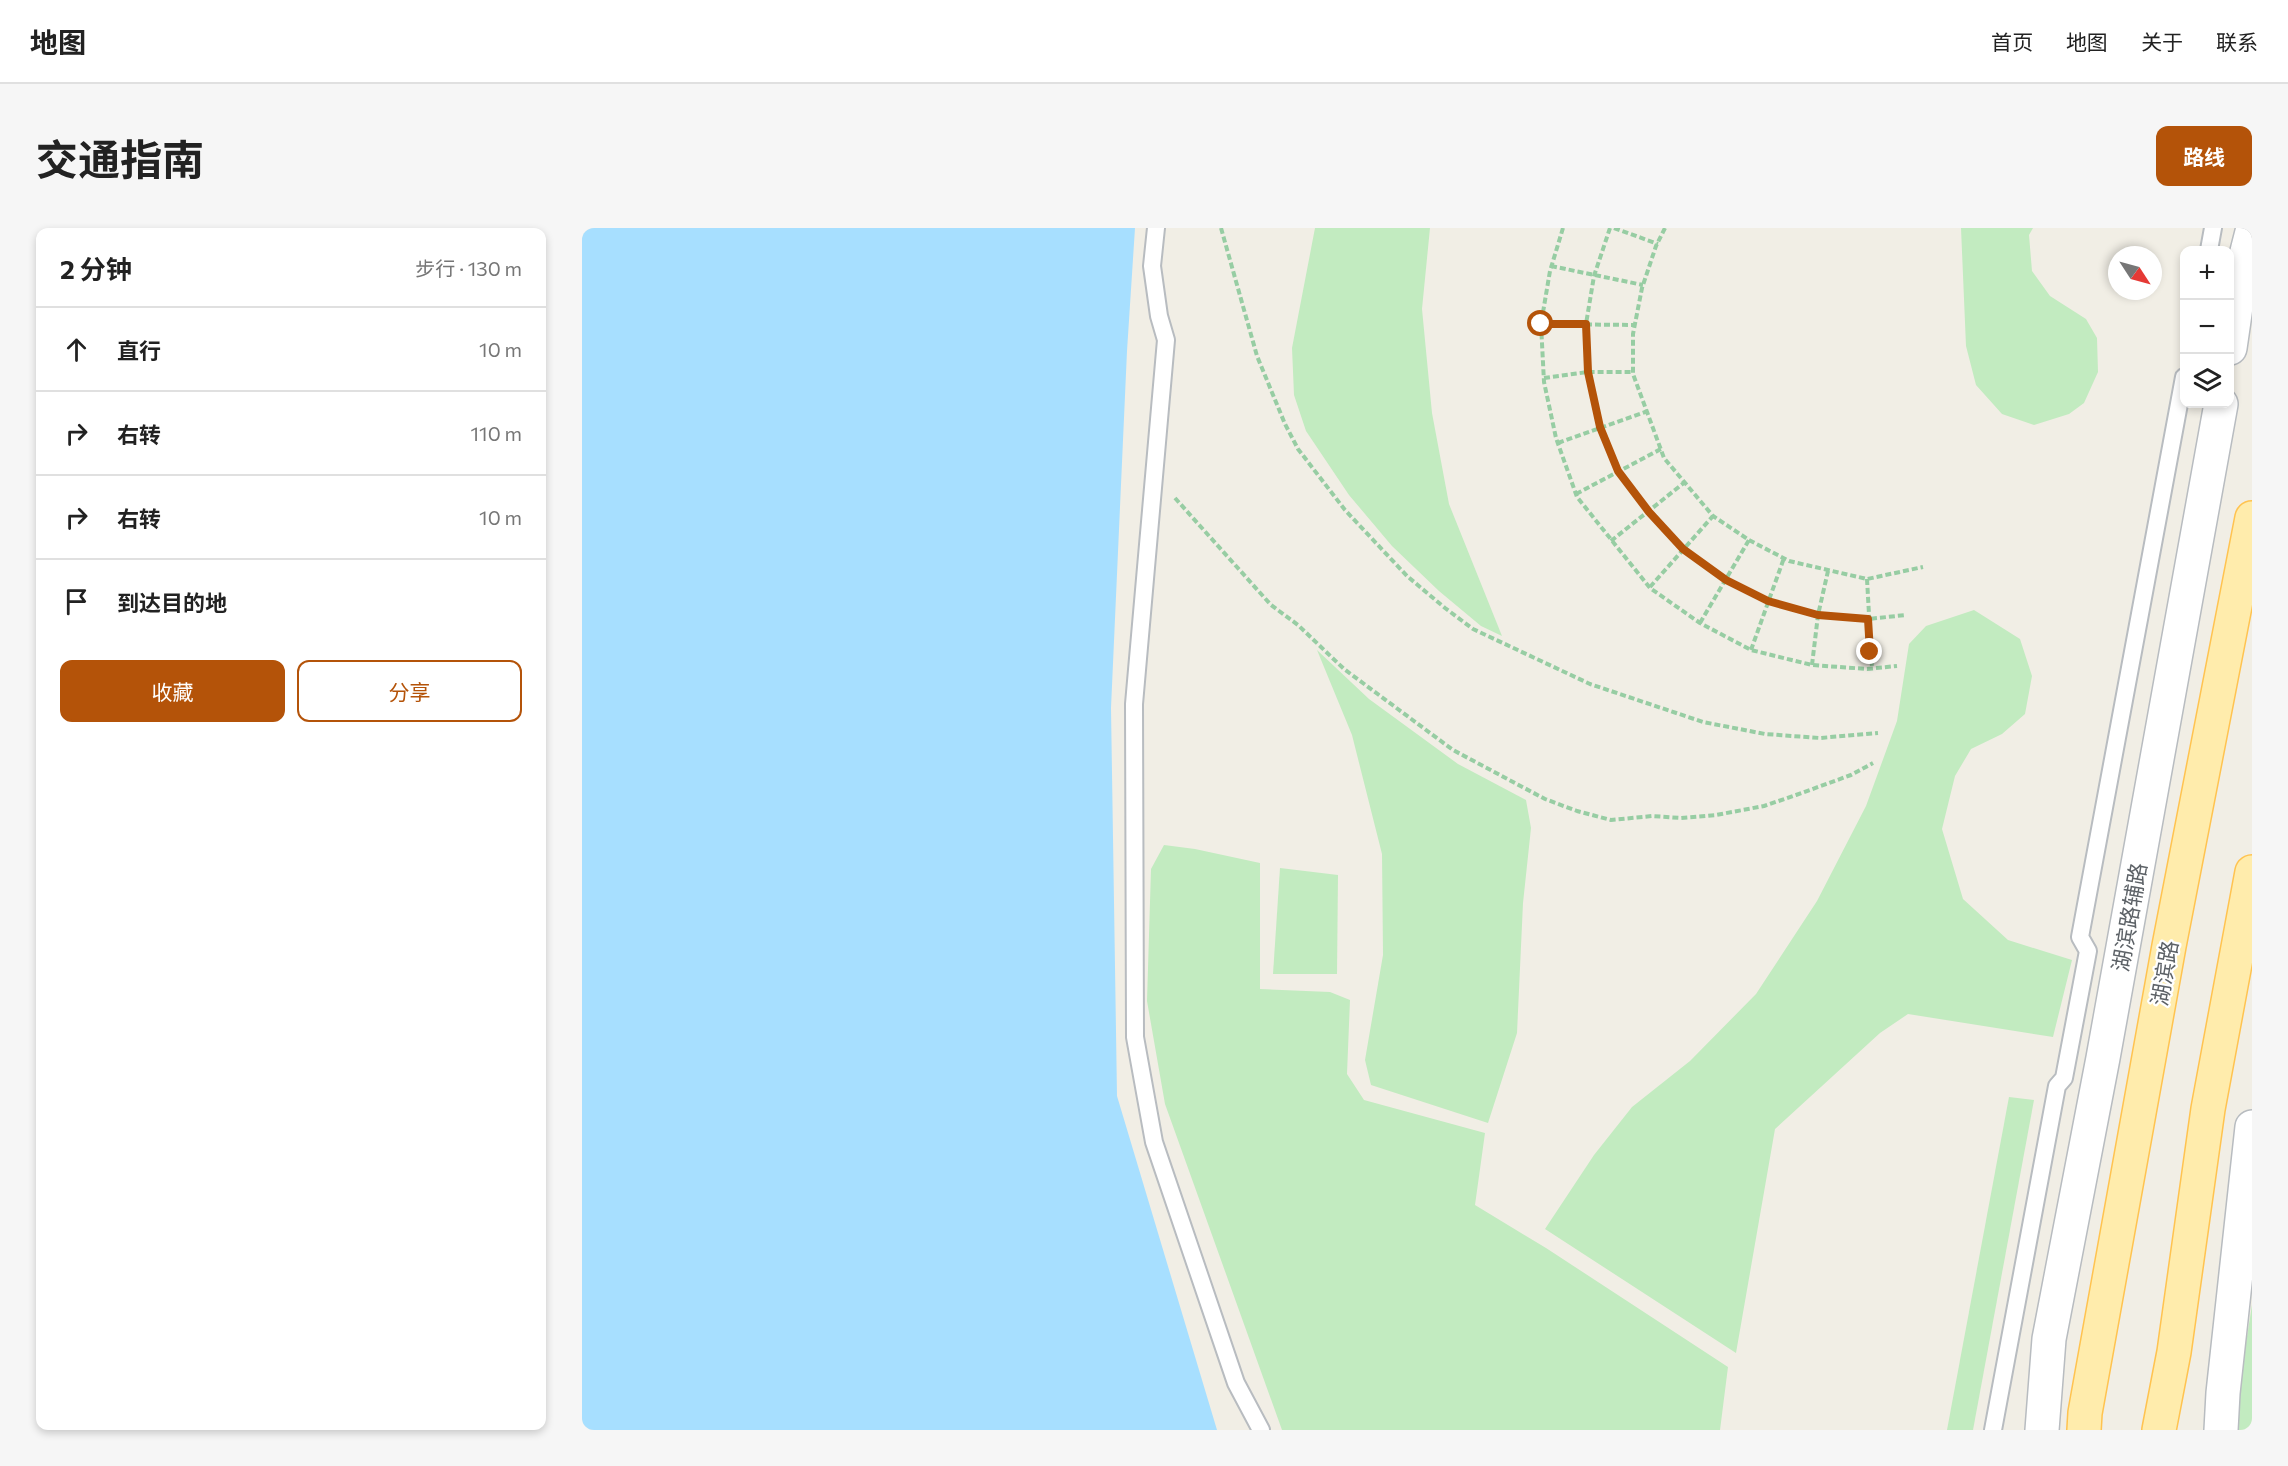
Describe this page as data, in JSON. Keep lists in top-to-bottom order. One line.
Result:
{"streets":{"main road":["湖滨路"],"street":["湖滨路辅路"]},"north":"bottom right","page":{"header":"地图","nav":["首页","地图","关于","联系"],"title":"交通指南","buttons":["路线",["收藏","分享"]],"heading":["2 分钟","步行 · 130 m"],"map_buttons":["+","−"],"list":[["直行","10 m"],["右转","110 m"],["右转","10 m"],"到达目的地"]}}
